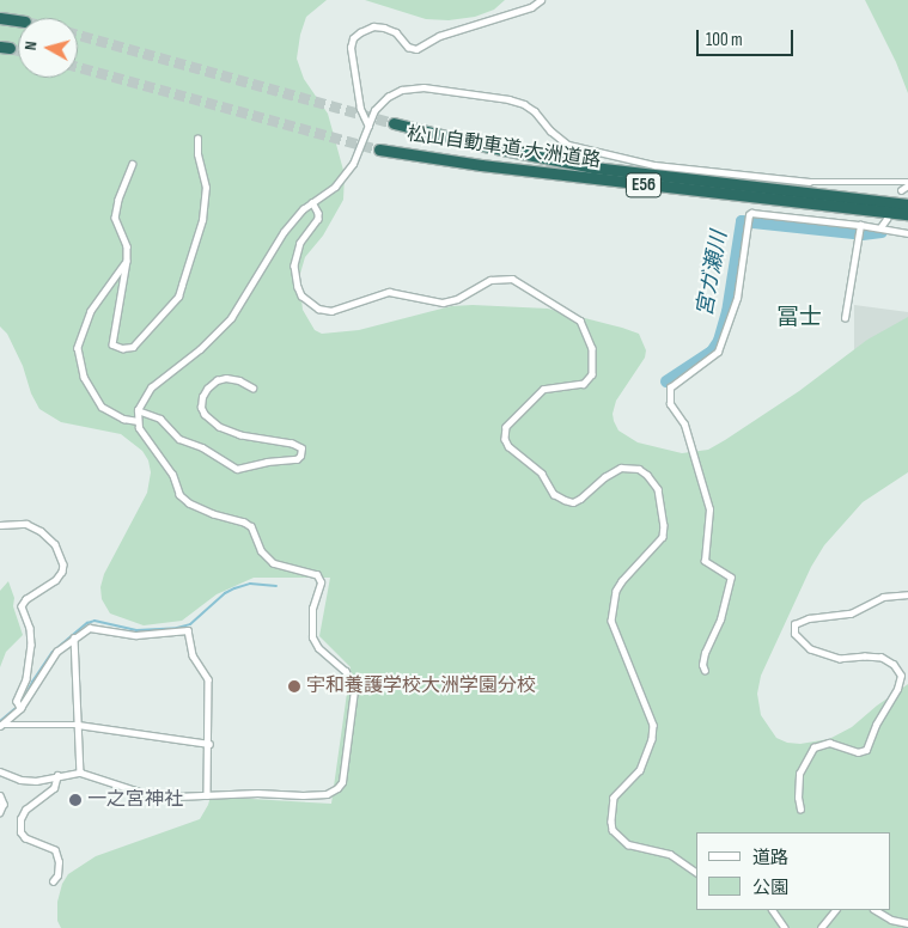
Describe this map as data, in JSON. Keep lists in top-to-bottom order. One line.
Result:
{"streets":{"highway":["松山自動車道;大洲道路","E56"]},"districts":["冨士"],"water":["宮ガ瀬川"],"places":["宇和養護学校大洲学園分校","一之宮神社"],"legend":["道路","公園"],"scale_bar":"100 m","north":"left"}
